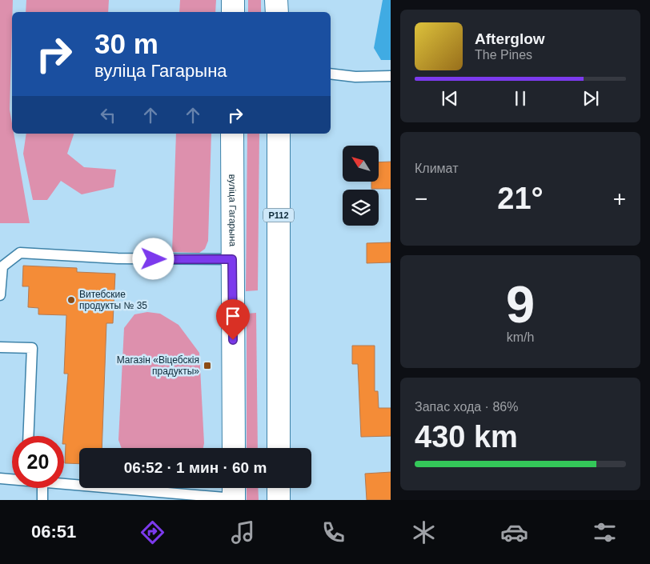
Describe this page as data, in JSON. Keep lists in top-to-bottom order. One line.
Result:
{"streets":{"main road":["вуліца Гагарына","Р112"]},"places":{"other":["Витебские продукты № 35"],"transit":["Магазін «Віцебскія прадукты»"]},"north":"top left","page":{"turn":["30 m","вуліца Гагарына"],"song":["Afterglow","The Pines"],"tile":["Климат",["9","km/h"],["Запас хода · 86%","430 km"]],"heat":["−","21°","+"],"limit":"20","trip":"06:52 · 1 мин · 60 m","tabs":"06:51"}}
